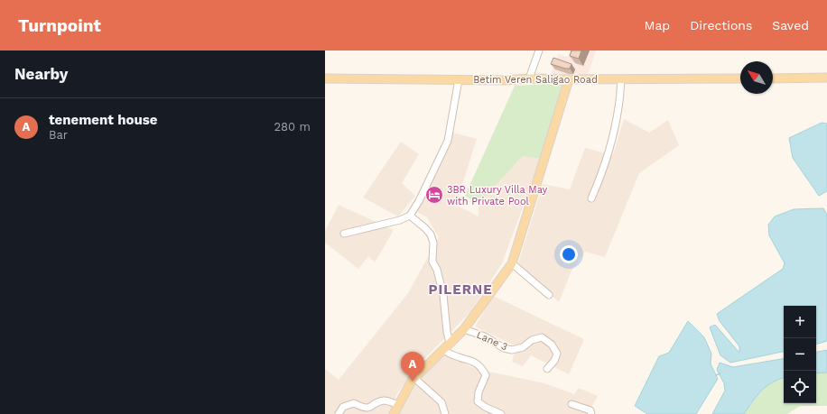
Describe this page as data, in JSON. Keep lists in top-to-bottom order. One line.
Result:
{"streets":{"main road":["Betim Veren Saligao Road"],"street":["Lane 3"]},"districts":["PILERNE"],"places":{"hotel":["3BR Luxury Villa May with Private Pool"]},"north":"top left","page":{"header":"Turnpoint","nav":["Map","Directions","Saved"],"heading":"Nearby","list":[{"mark":"A","name":"tenement house","note":"Bar","value":"280 m"}],"map_buttons":["+","−"],"pins":"A"}}
